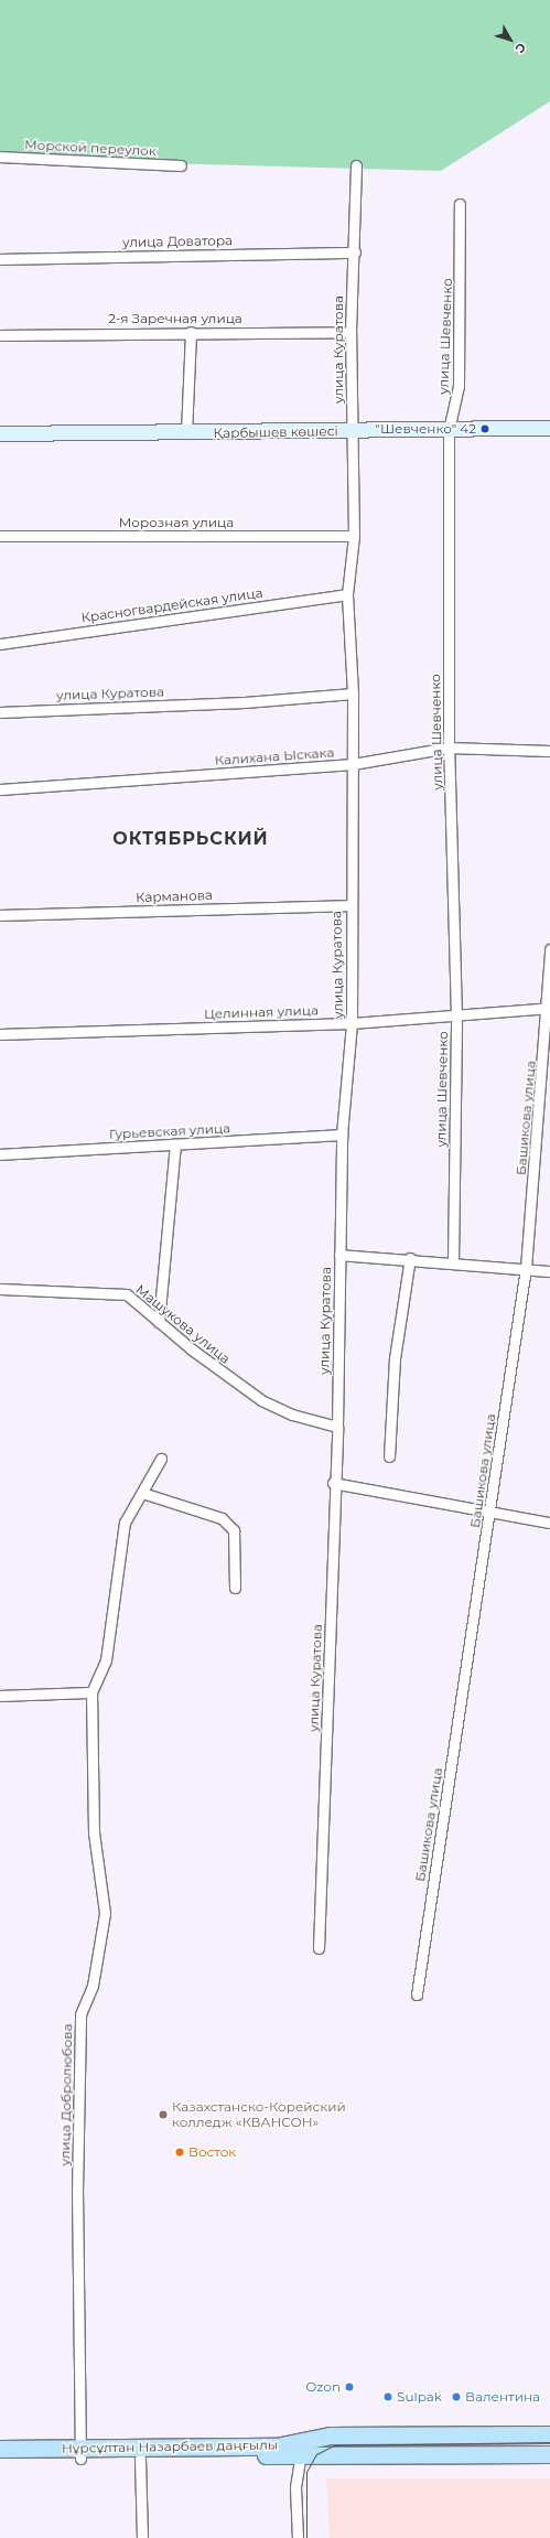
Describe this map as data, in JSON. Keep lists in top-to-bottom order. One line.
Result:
{"streets":{"main road":["Қарбышев көшесі","Нұрсұлтан Назарбаев даңғылы"],"street":["Морской переулок","улица Доватора","2-я Заречная улица","улица Шевченко","улица Куратова","Морозная улица","Красногвардейская улица","Калихана Ыскака","Карманова","Целинная улица","Башикова улица","Гурьевская улица","Машукова улица","улица Добролюбова"]},"crossings":[["улица Доватора","улица Куратова"],["2-я Заречная улица","улица Куратова"],["улица Шевченко","Қарбышев көшесі"],["улица Шевченко","Калихана Ыскака"],["улица Шевченко","Целинная улица"],["улица Куратова","Қарбышев көшесі"],["улица Куратова","Морозная улица"],["улица Куратова","Красногвардейская улица"],["улица Куратова","Калихана Ыскака"],["улица Куратова","Карманова"],["улица Куратова","Целинная улица"],["улица Куратова","Гурьевская улица"],["улица Куратова","Машукова улица"],["Целинная улица","Башикова улица"],["улица Добролюбова","Нұрсұлтан Назарбаев даңғылы"]],"districts":["ОКТЯБРЬСКИЙ"],"places":["\"Шевченко\" 42","Казахстанско-Корейский колледж «КВАНСОН»","Восток","Ozon","Sulpak","Валентина"],"north":"bottom right"}
